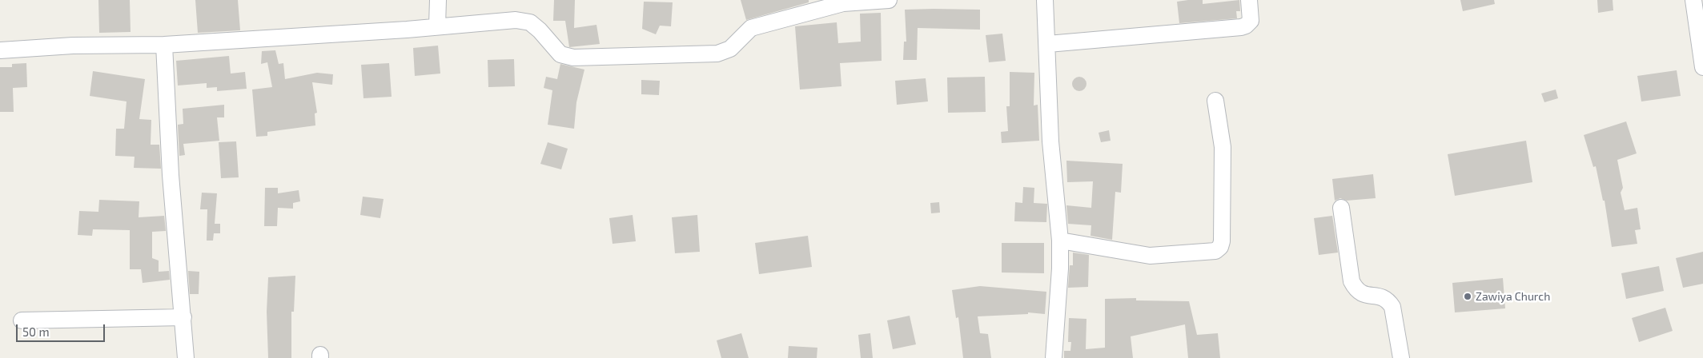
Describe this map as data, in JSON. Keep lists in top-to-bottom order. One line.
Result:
{"places":["Zawiya Church"],"scale_bar":"50 m"}
